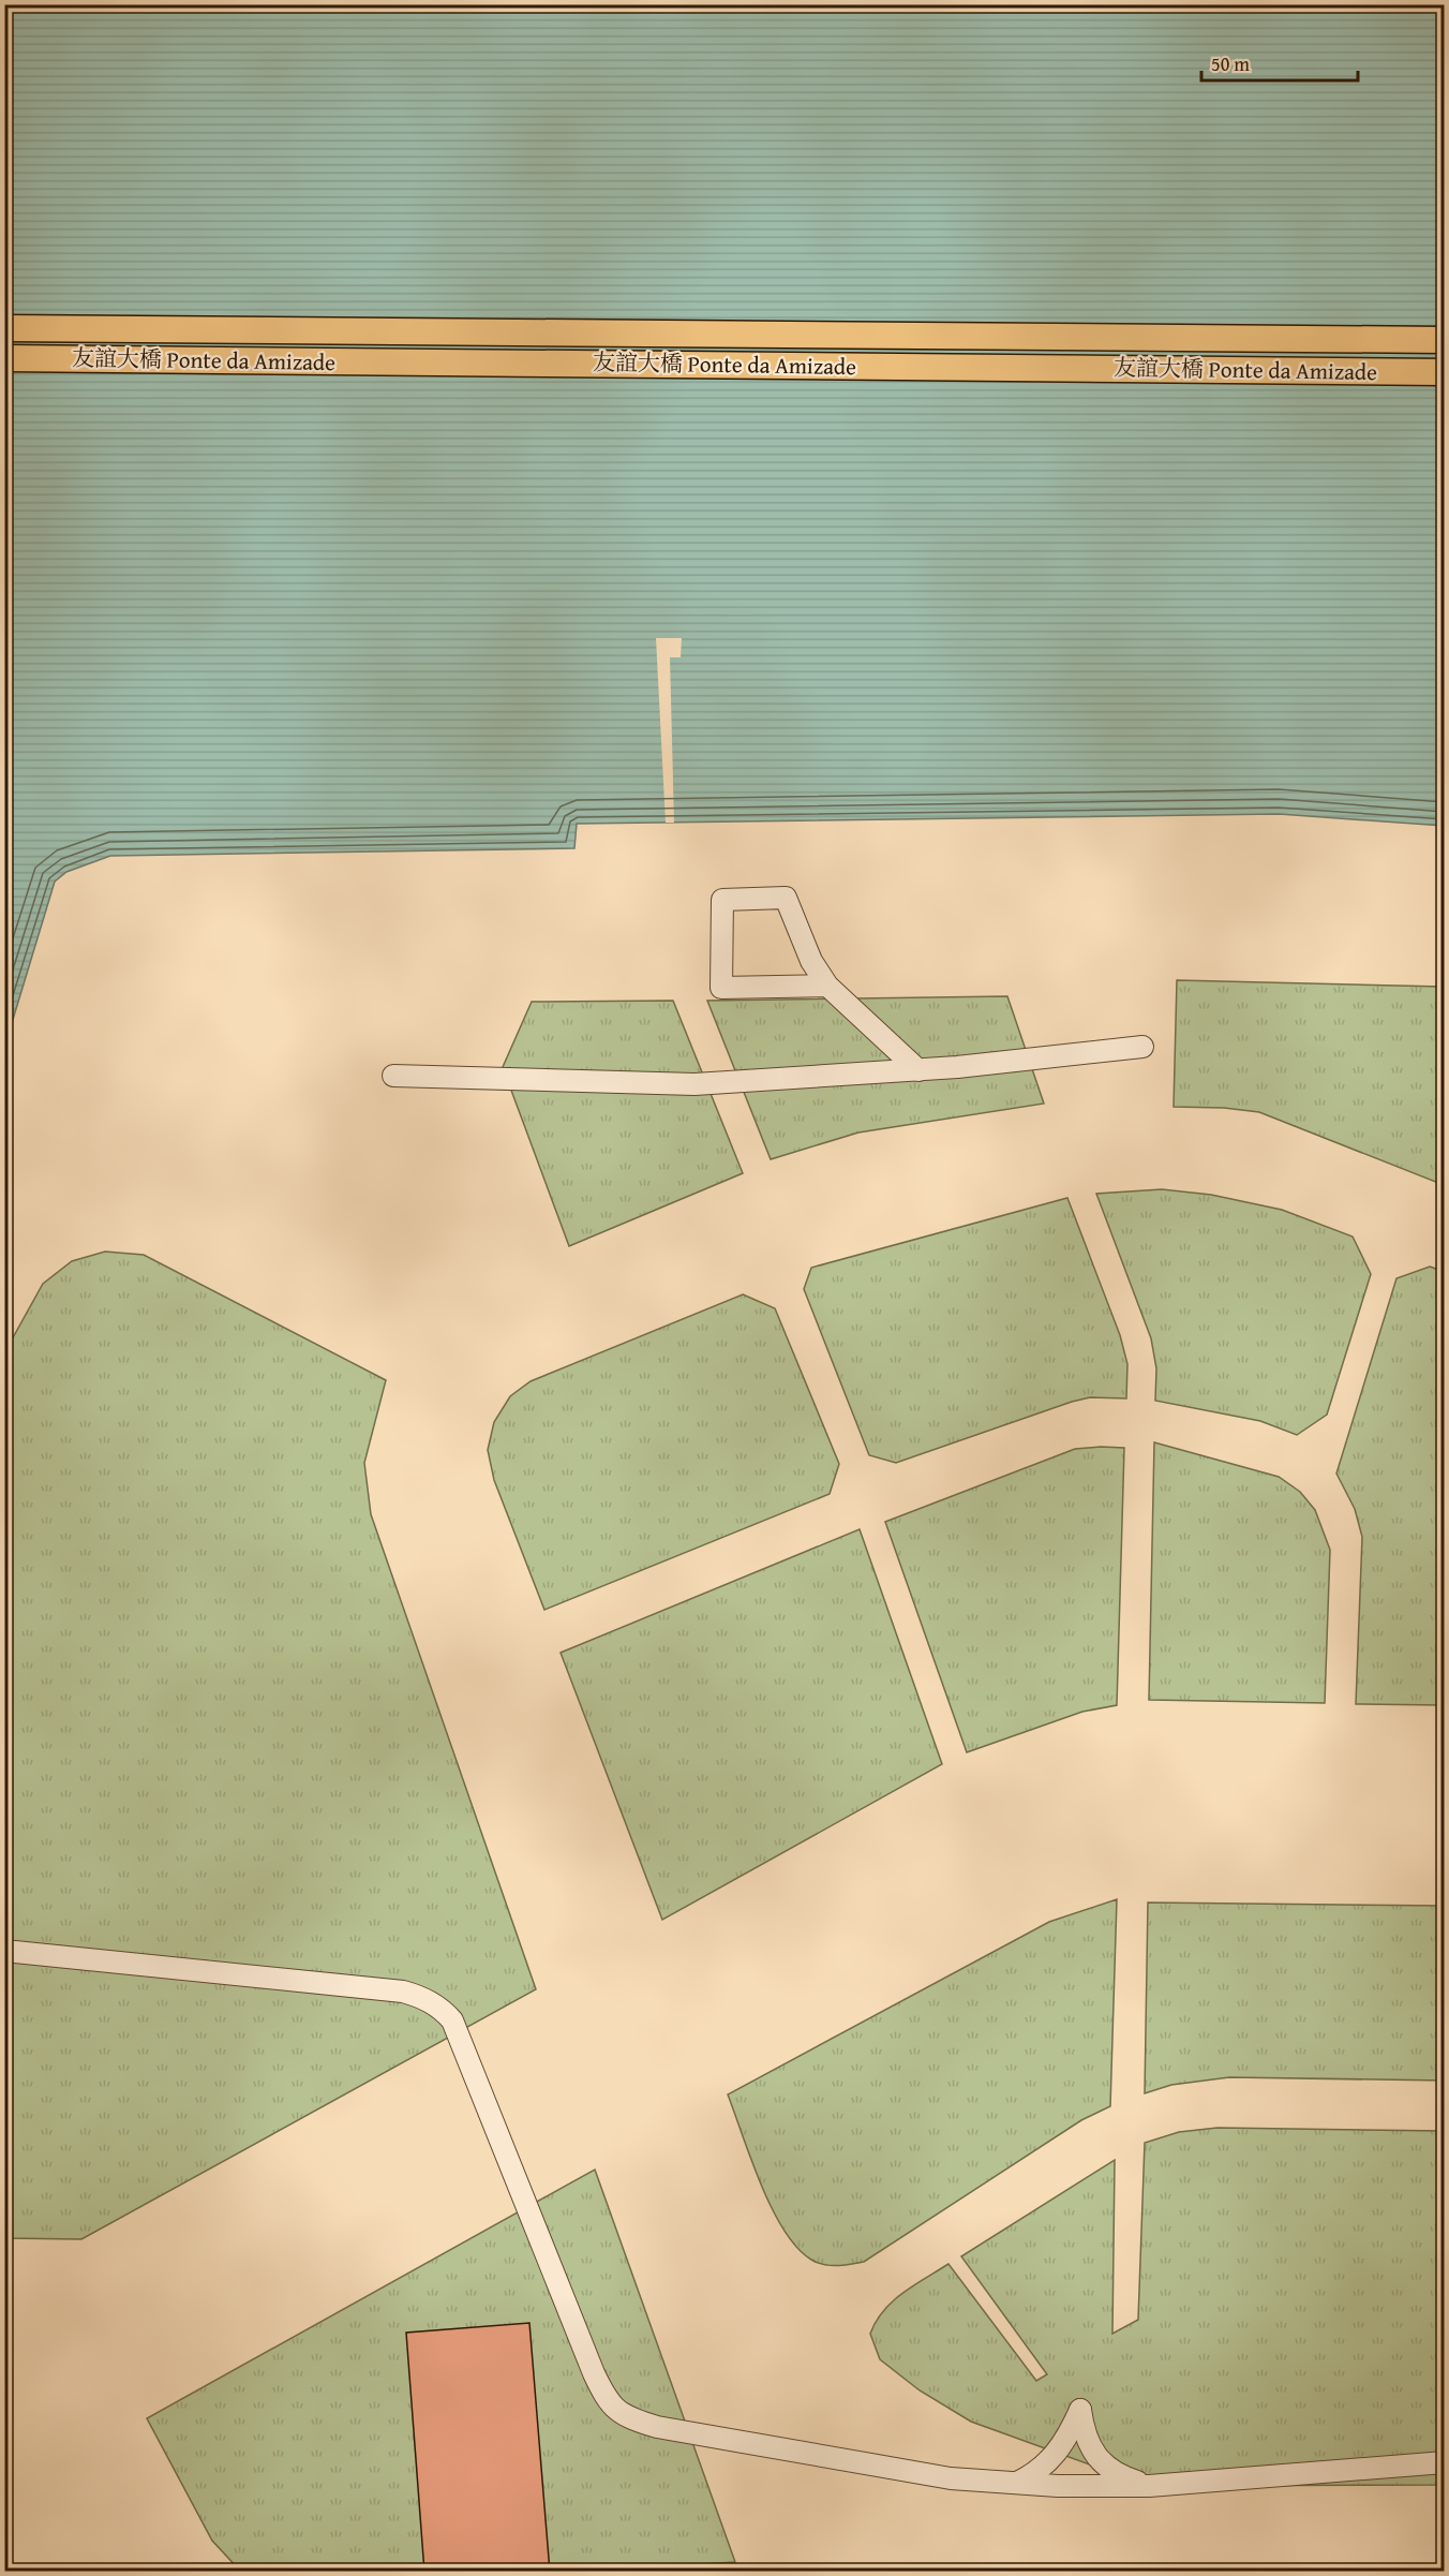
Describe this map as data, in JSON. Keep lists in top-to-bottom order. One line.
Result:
{"streets":{"main road":["友誼大橋 Ponte da Amizade"]},"scale_bar":"50 m"}
